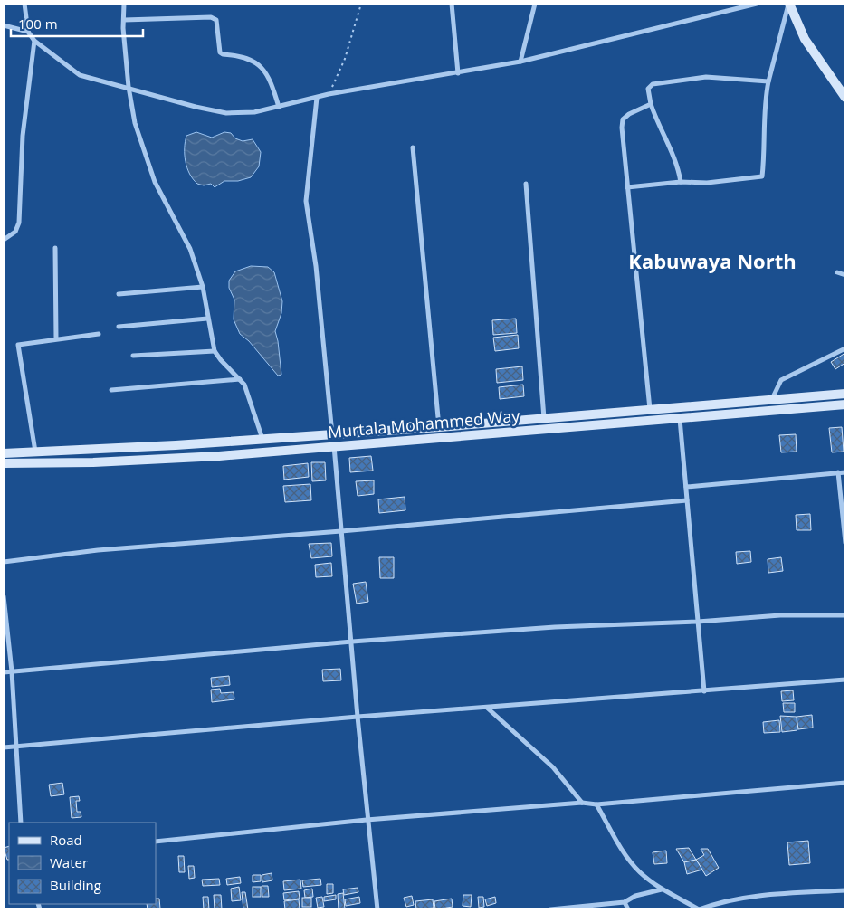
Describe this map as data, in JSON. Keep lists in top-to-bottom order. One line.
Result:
{"streets":{"main road":["Murtala Mohammed Way"]},"districts":["Kabuwaya North"],"legend":["Road","Water","Building"],"scale_bar":"100 m"}
